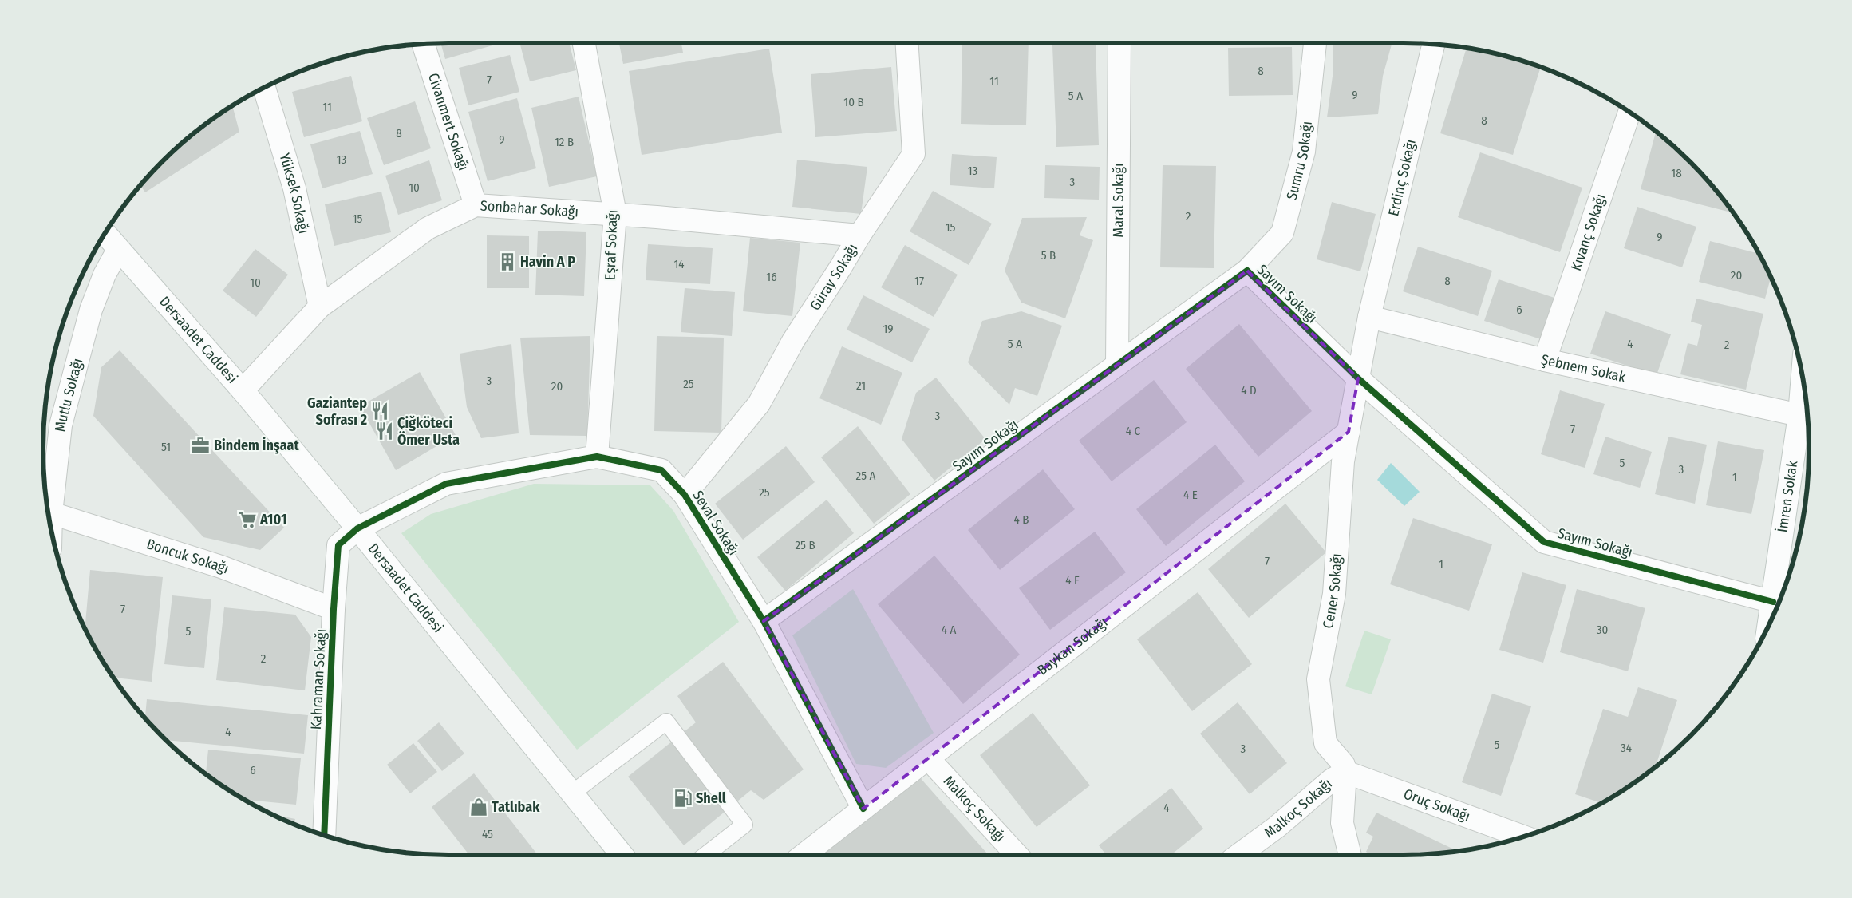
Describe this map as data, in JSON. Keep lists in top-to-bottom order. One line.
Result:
{"streets":{"street":["Civanmert Sokağı","Sumru Sokağı","Erdinç Sokağı","Yüksek Sokağı","Maral Sokağı","Sonbahar Sokağı","Kıvanç Sokağı","Eşraf Sokağı","Güray Sokağı","Sayım Sokağı","Dersaadet Caddesi","Şebnem Sokak","Mutlu Sokağı","İmren Sokak","Seval Sokağı","Boncuk Sokağı","Cener Sokağı","Baykan Sokağı","Kahraman Sokağı","Oruç Sokağı","Malkoç Sokağı"]},"crossings":[["Civanmert Sokağı","Sonbahar Sokağı"],["Sumru Sokağı","Sayım Sokağı"],["Erdinç Sokağı","Şebnem Sokak"],["Erdinç Sokağı","Cener Sokağı"],["Yüksek Sokağı","Sonbahar Sokağı"],["Maral Sokağı","Sayım Sokağı"],["Sonbahar Sokağı","Eşraf Sokağı"],["Sonbahar Sokağı","Güray Sokağı"],["Sonbahar Sokağı","Dersaadet Caddesi"],["Kıvanç Sokağı","Şebnem Sokak"],["Eşraf Sokağı","Seval Sokağı"],["Güray Sokağı","Seval Sokağı"],["Sayım Sokağı","İmren Sokak"],["Sayım Sokağı","Seval Sokağı"],["Sayım Sokağı","Cener Sokağı"],["Dersaadet Caddesi","Mutlu Sokağı"],["Dersaadet Caddesi","Seval Sokağı"],["Dersaadet Caddesi","Kahraman Sokağı"],["Şebnem Sokak","İmren Sokak"],["Şebnem Sokak","Cener Sokağı"],["Seval Sokağı","Baykan Sokağı"],["Seval Sokağı","Kahraman Sokağı"],["Boncuk Sokağı","Kahraman Sokağı"],["Cener Sokağı","Baykan Sokağı"],["Cener Sokağı","Oruç Sokağı"],["Cener Sokağı","Malkoç Sokağı"],["Baykan Sokağı","Malkoç Sokağı"],["Oruç Sokağı","Malkoç Sokağı"]],"places":{"building":["Havin A P"],"restaurant":["Gaziantep Sofrası 2","Çiğköteci Ömer Usta"],"office":["Bindem İnşaat"],"supermarket":["A101"],"fuel station":["Shell"],"shop":["Tatlıbak"]},"house_numbers":["8","7","11","9","5 A","10 B","11","8","8","9","12 B","13","13","18","3","10","2","15","15","9","5 B","14","20","16","17","8","10","6","19","5 A","4","2","3","25","21","20","4 D","3","7","4 C","51","5","3","25 A","1","25","4 E","4 B","25 B","7","1","4 F","7","4 A","30","5","2","4","5","34","3","6","4","45"]}
